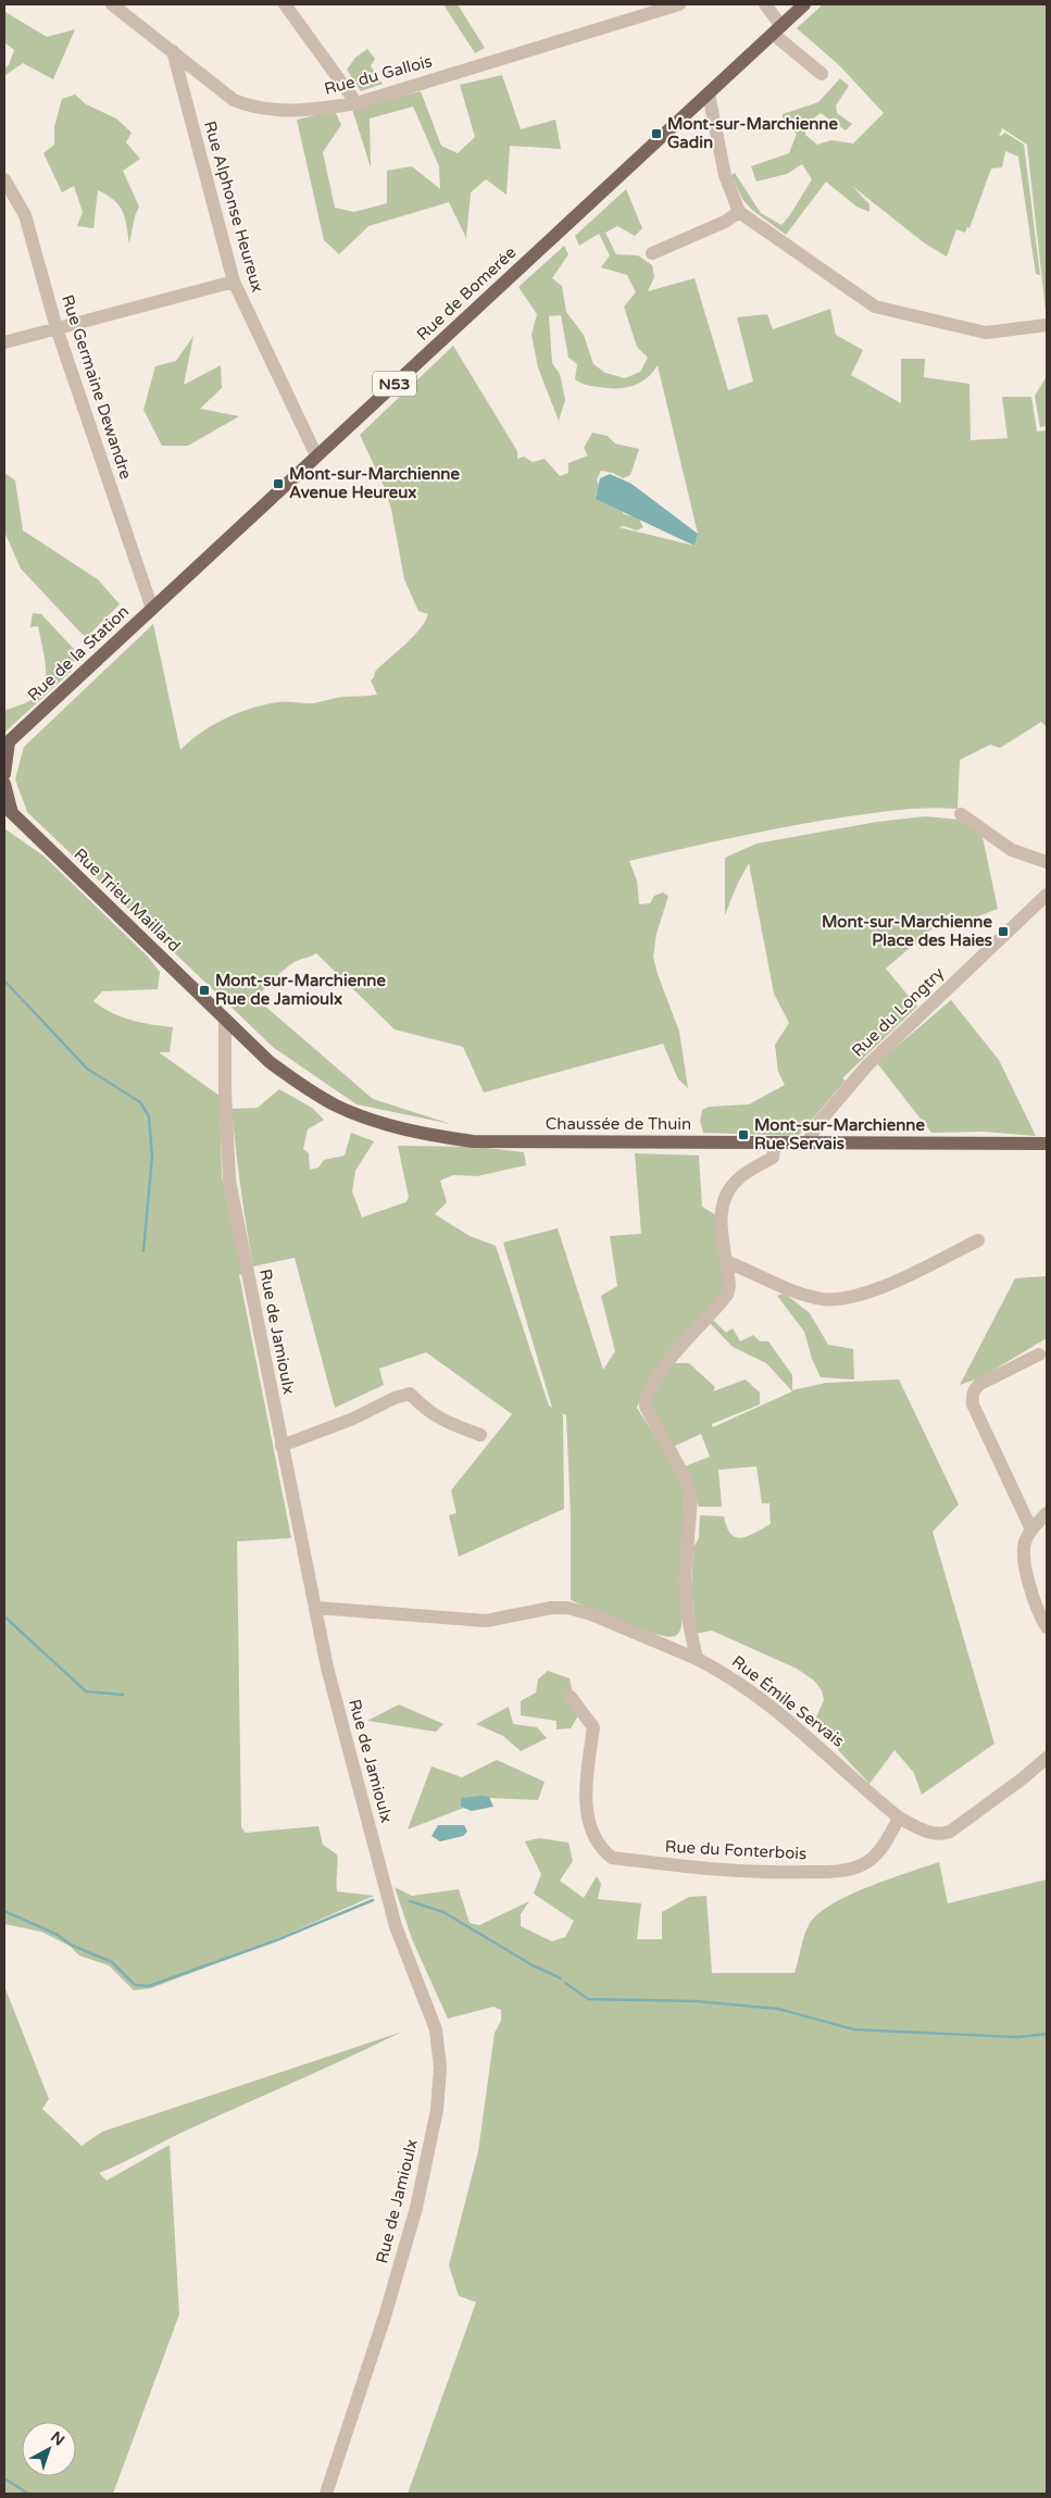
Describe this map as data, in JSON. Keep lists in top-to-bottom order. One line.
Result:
{"streets":{"main road":["Rue de Bomerée","N53","Rue de la Station","Rue Trieu Maillard","Chaussée de Thuin"],"street":["Rue du Gallois","Rue Alphonse Heureux","Rue Germaine Dewandre","Rue du Longtry","Rue de Jamioulx","Rue Émile Servais","Rue du Fonterbois"]},"crossings":[["Rue du Gallois","Rue Alphonse Heureux"],["Rue Alphonse Heureux","Rue de Bomerée"],["Rue de Bomerée","Rue Germaine Dewandre"],["Rue de Bomerée","Rue de la Station"],["Rue Germaine Dewandre","Rue de la Station"],["Rue Trieu Maillard","Chaussée de Thuin"],["Rue Trieu Maillard","Rue de Jamioulx"],["Rue du Longtry","Chaussée de Thuin"],["Chaussée de Thuin","Rue de Jamioulx"],["Rue de Jamioulx","Rue Émile Servais"],["Rue Émile Servais","Rue du Fonterbois"]],"places":{"transit":["Mont-sur-Marchienne Gadin","Mont-sur-Marchienne Avenue Heureux","Mont-sur-Marchienne Place des Haies","Mont-sur-Marchienne Rue de Jamioulx","Mont-sur-Marchienne Rue Servais"]},"north":"top right"}
